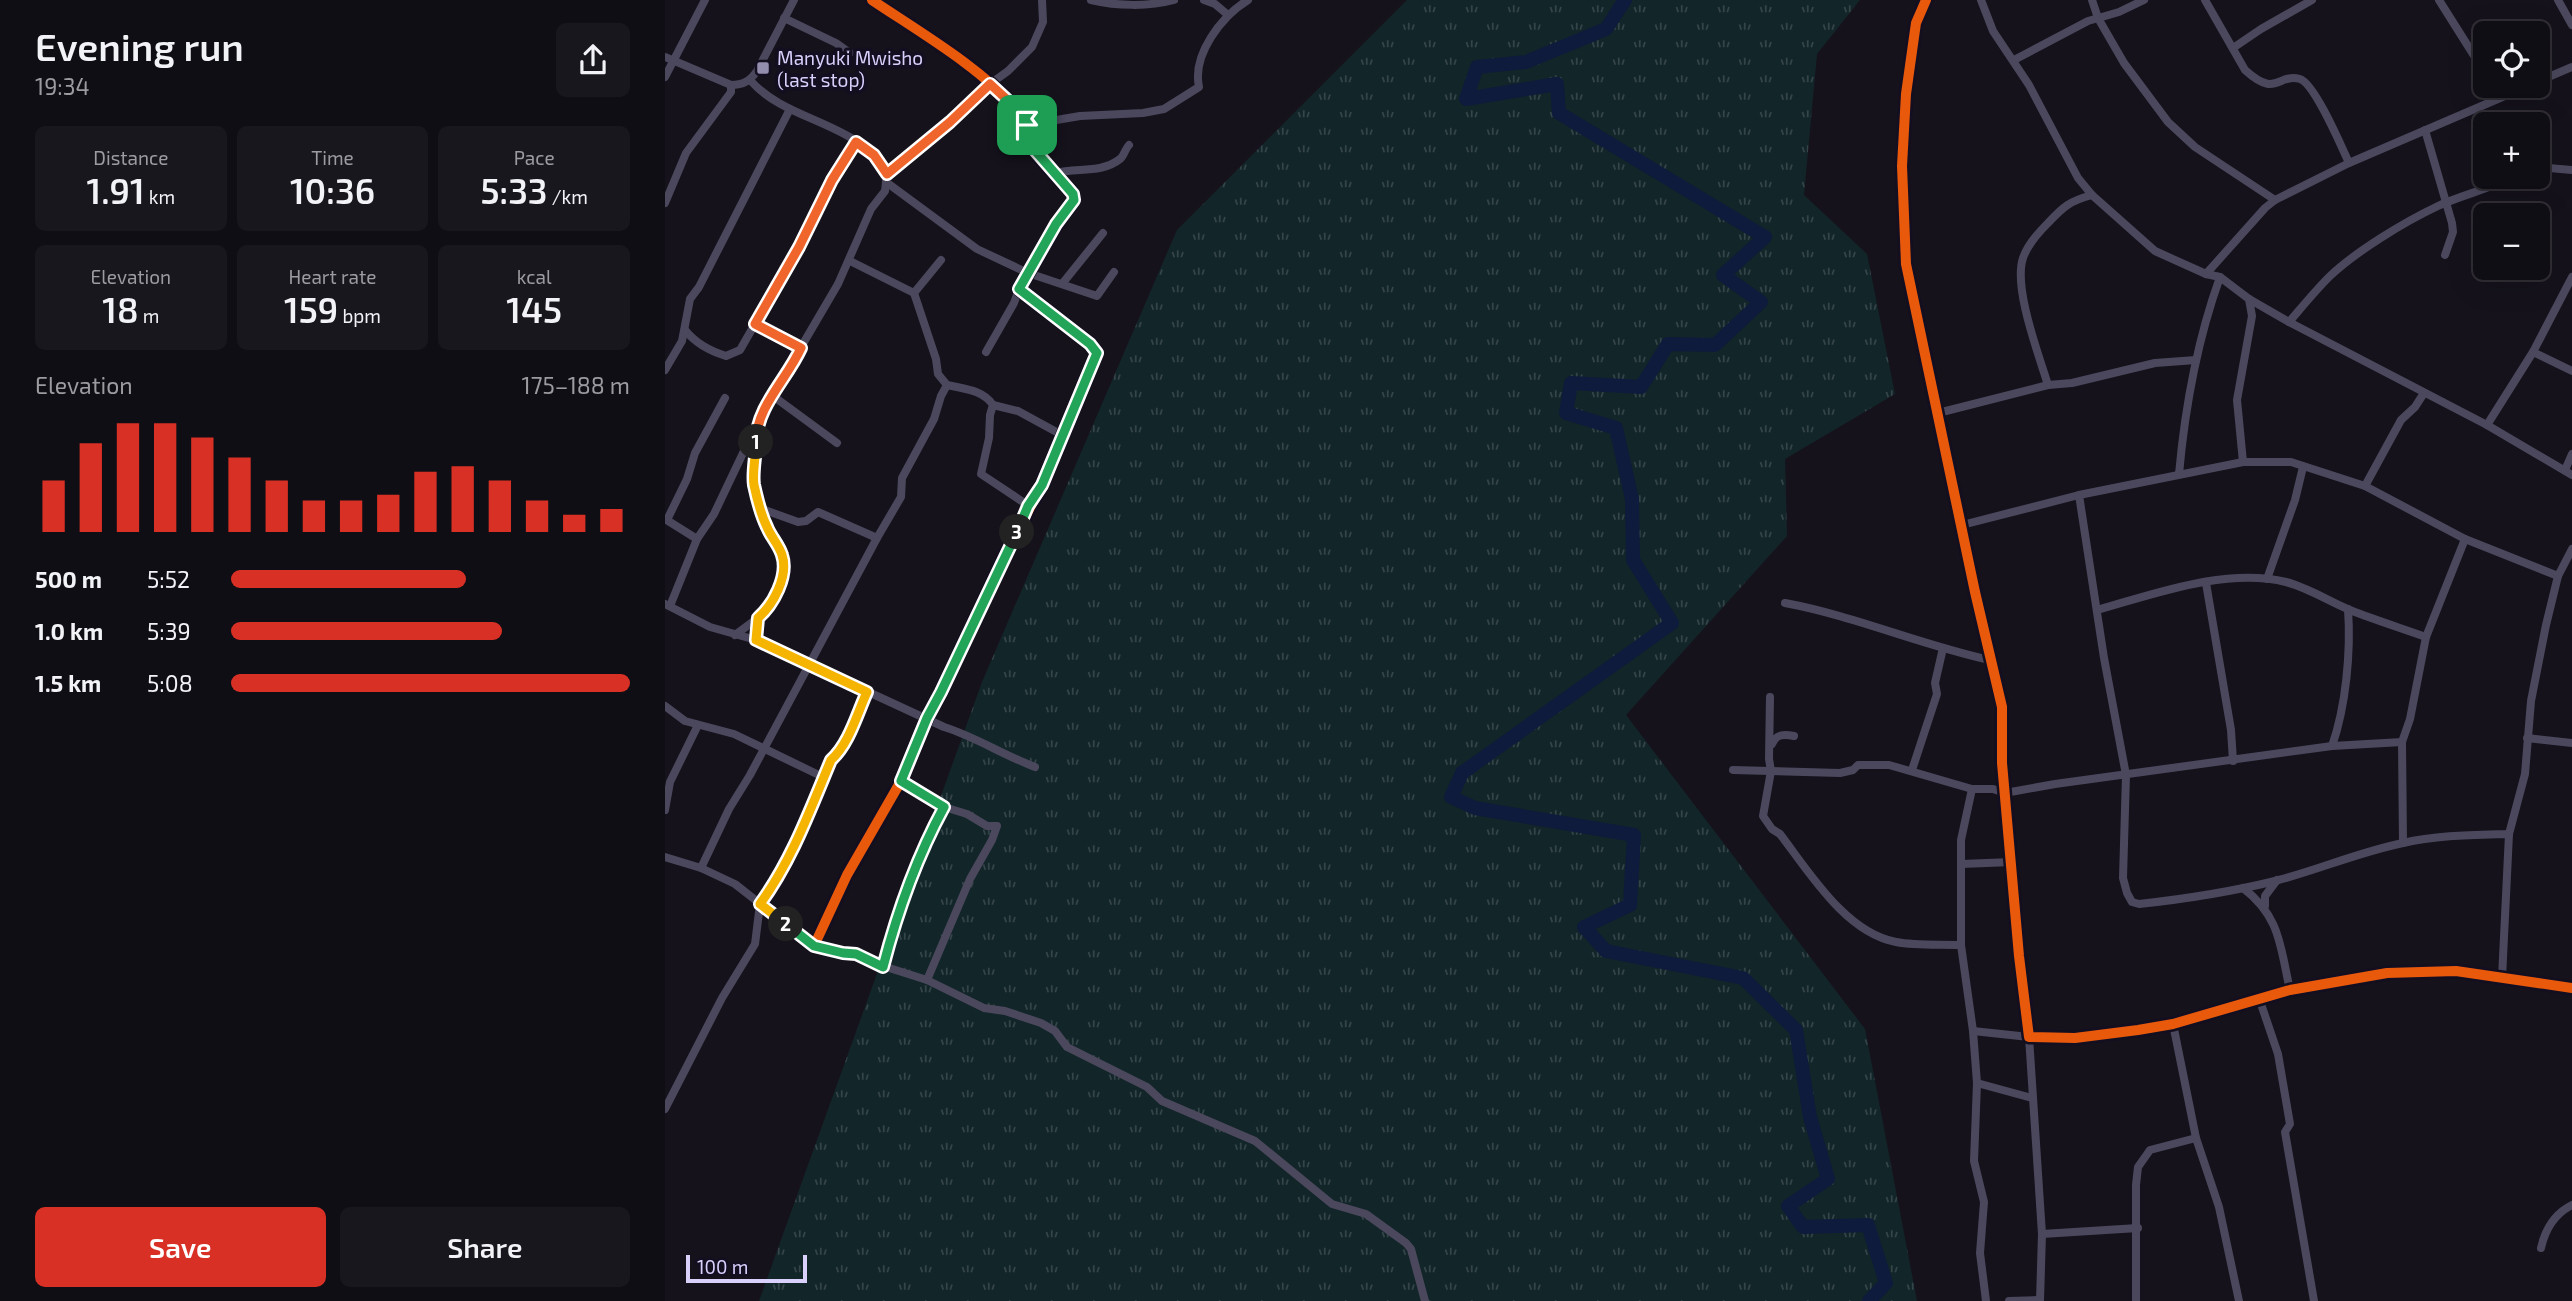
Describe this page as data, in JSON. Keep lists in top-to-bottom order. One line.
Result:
{"places":{"transit":["Manyuki Mwisho (last stop)"]},"scale_bar":"100 m","page":{"heading":["Evening run","19:34"],"map_buttons":["+","−"],"stats":[["Distance","1.91 km"],["Time","10:36"],["Pace","5:33 /km"],["Elevation","18 m"],["Heart rate","159 bpm"],["kcal","145"]],"chart":["Elevation","175–188 m"],"pins":["1","3","2"],"list":[{"name":"500 m","note":"5:52"},{"name":"1.0 km","note":"5:39"},{"name":"1.5 km","note":"5:08"}],"buttons":["Save","Share"],"scale":"100 m"}}
